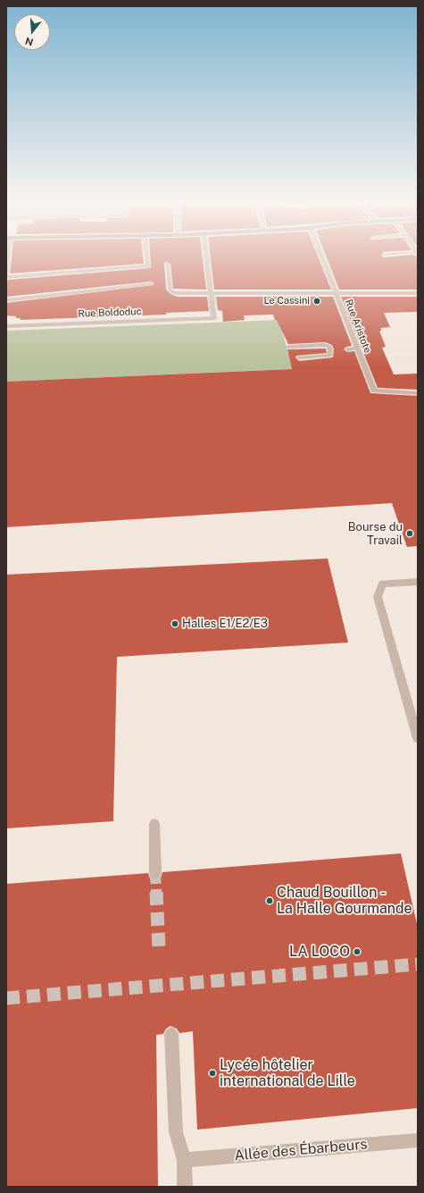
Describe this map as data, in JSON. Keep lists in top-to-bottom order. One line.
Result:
{"streets":{"street":["Rue Boldoduc","Rue Aristote","Allée des Ébarbeurs"]},"places":["Le Cassini","Bourse du Travail","Halles E1/E2/E3","Chaud Bouillon - La Halle Gourmande","LA LOCO","Lycée hôtelier international de Lille"],"north":"bottom"}
